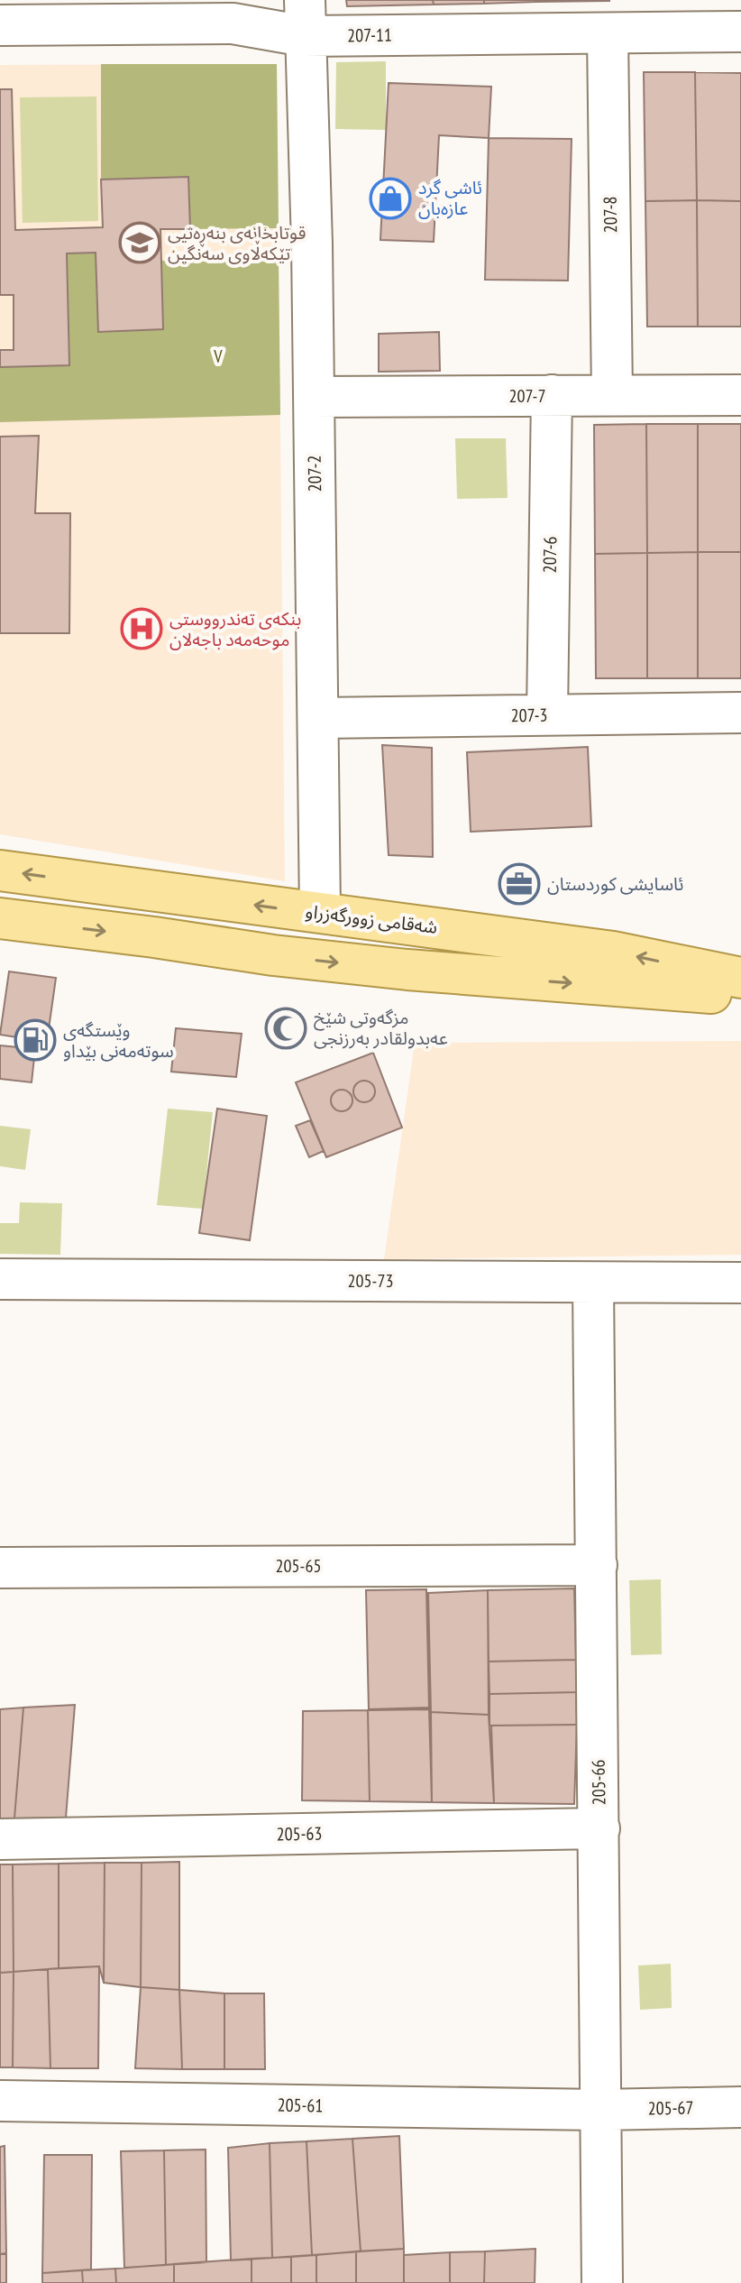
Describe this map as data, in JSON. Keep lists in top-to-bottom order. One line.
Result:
{"streets":{"main road":["شەقامی زوورگەزراو"],"street":["207-11","207-8","207-7","207-2","207-6","207-3","205-73","205-65","205-66","205-63","205-61","205-67"]},"crossings":[["207-11","207-8"],["207-11","207-2"],["207-8","207-7"],["207-7","207-2"],["207-7","207-6"],["207-2","207-3"],["207-2","شەقامی زوورگەزراو"],["207-6","207-3"],["205-73","205-66"],["205-65","205-66"],["205-66","205-63"],["205-66","205-61"],["205-66","205-67"],["205-61","205-67"]],"parks":["V"],"places":{"shop":["ئاشی گرد عازه‌بان"],"school or university":["قوتابخانەی بنەڕەتیی تێکەڵاوی سەنگین"],"hospital":["بنکەی تەندرووستی موحەمەد باجەلان"],"office":["ئاسایشی كوردستان"],"mosque":["مزگەوتی شێخ عەبدولقادر بەرزنجی"],"fuel station":["وێستگەی سوتەمەنی بێداو"]}}
